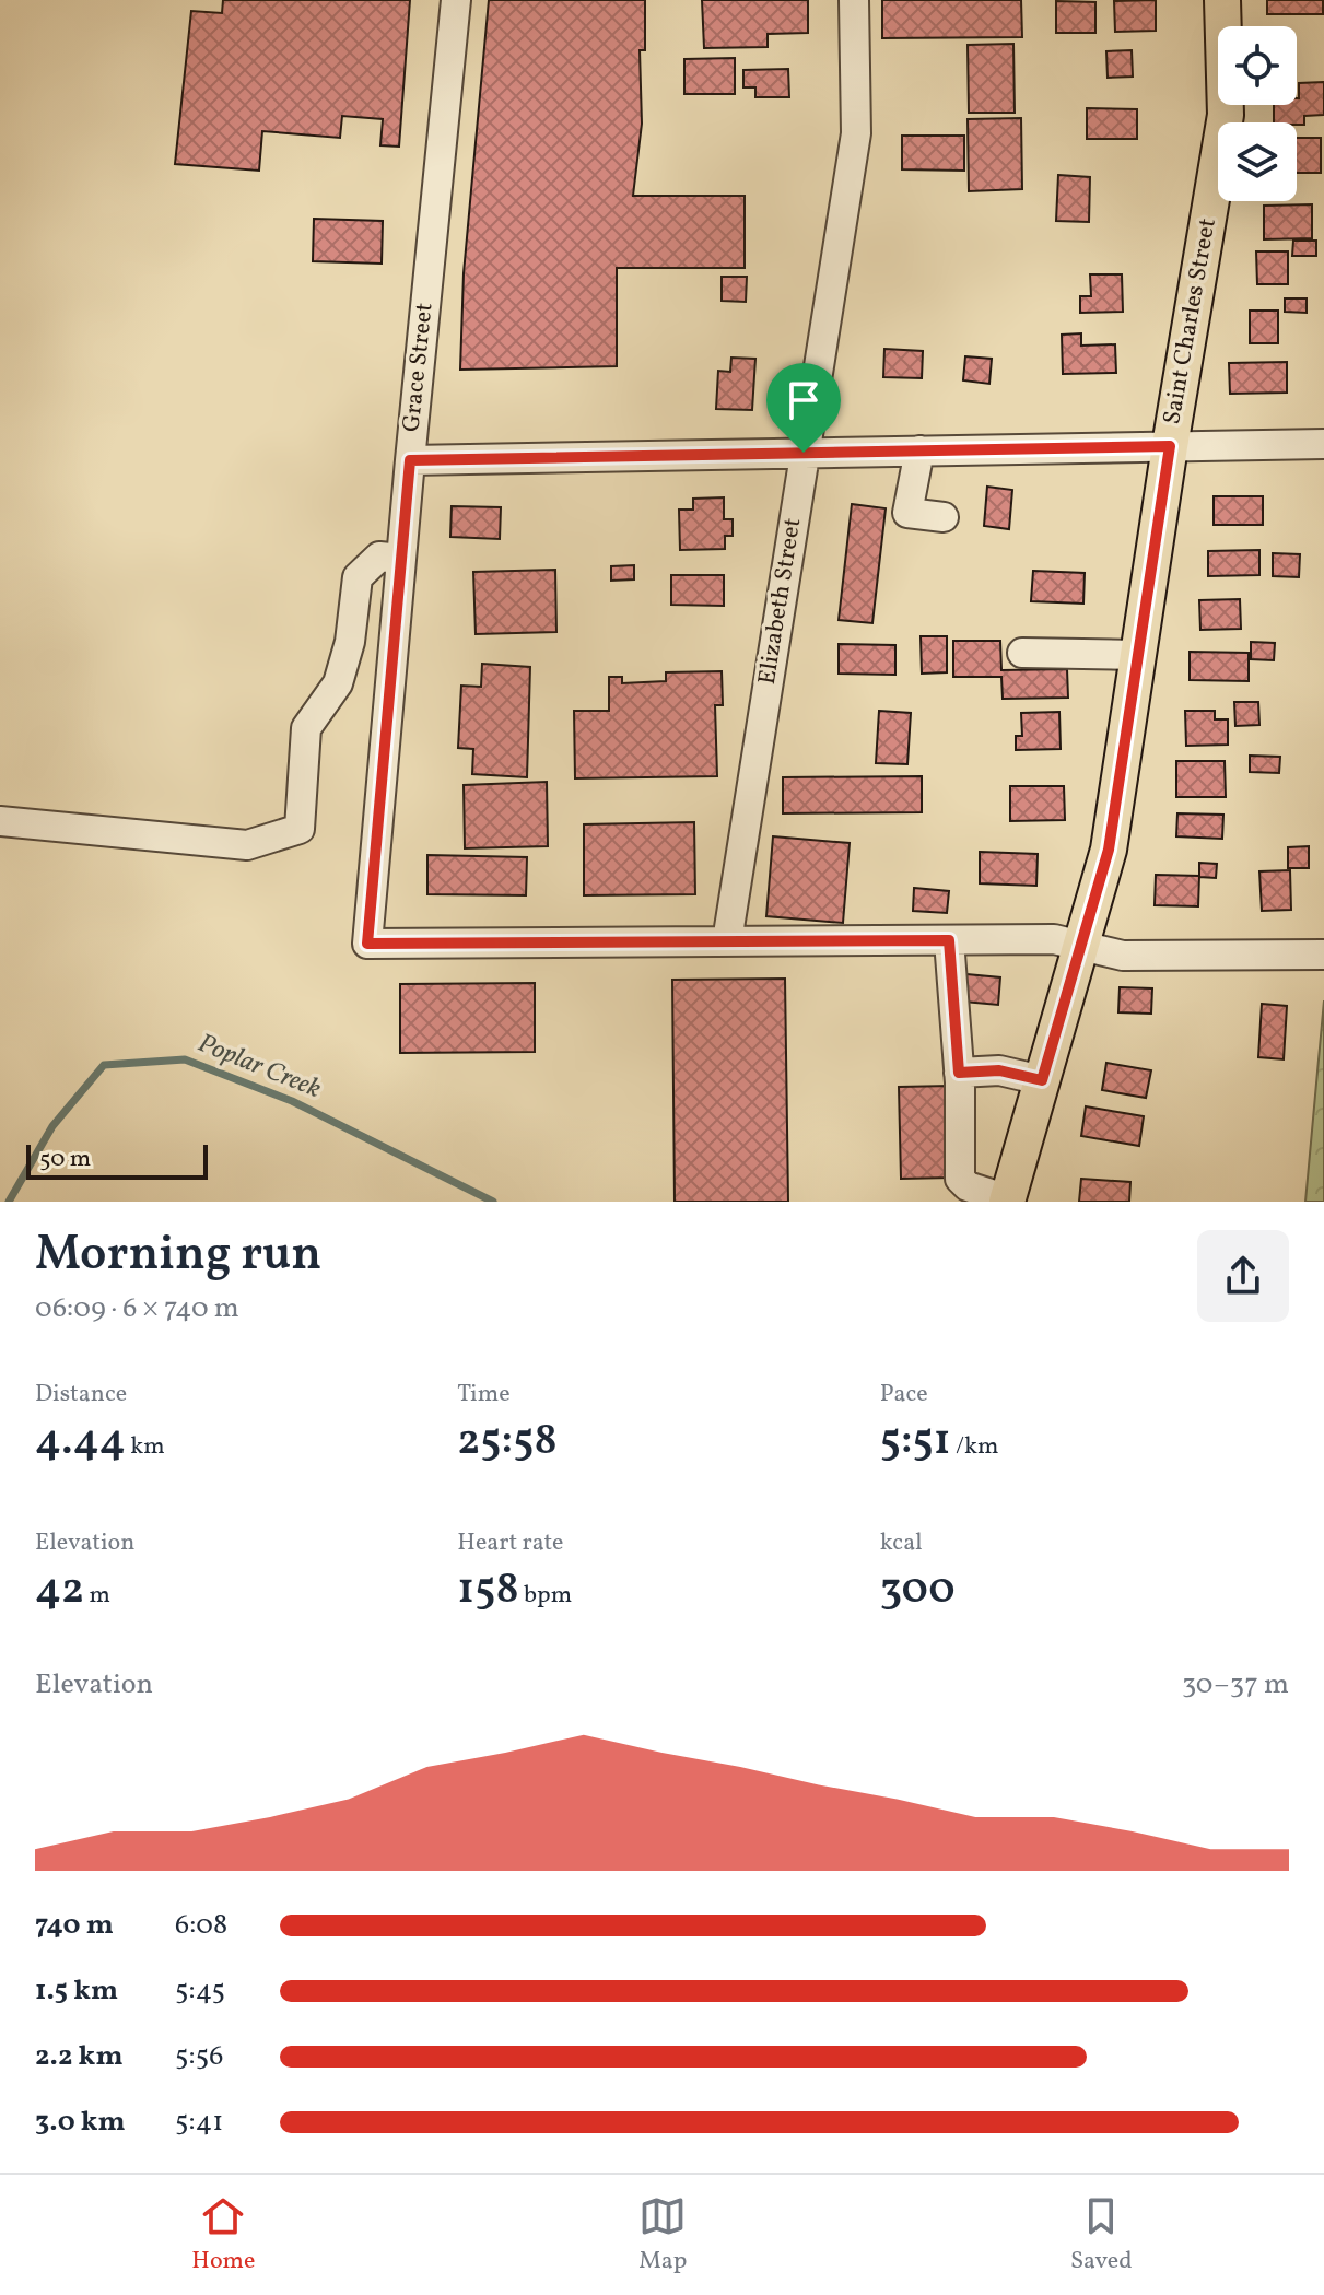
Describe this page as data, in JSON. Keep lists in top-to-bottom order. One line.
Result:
{"streets":{"main road":["Saint Charles Street"],"street":["Grace Street","Elizabeth Street"]},"crossings":[["Grace Street","Elizabeth Street"]],"water":["Poplar Creek"],"scale_bar":"50 m","page":{"scale":"50 m","heading":["Morning run","06:09 · 6 × 740 m"],"stats":[["Distance","4.44 km"],["Time","25:58"],["Pace","5:51 /km"],["Elevation","42 m"],["Heart rate","158 bpm"],["kcal","300"]],"chart":["Elevation","30–37 m"],"list":[{"name":"740 m","note":"6:08"},{"name":"1.5 km","note":"5:45"},{"name":"2.2 km","note":"5:56"},{"name":"3.0 km","note":"5:41"}],"tabs":["Home","Map","Saved"]}}
